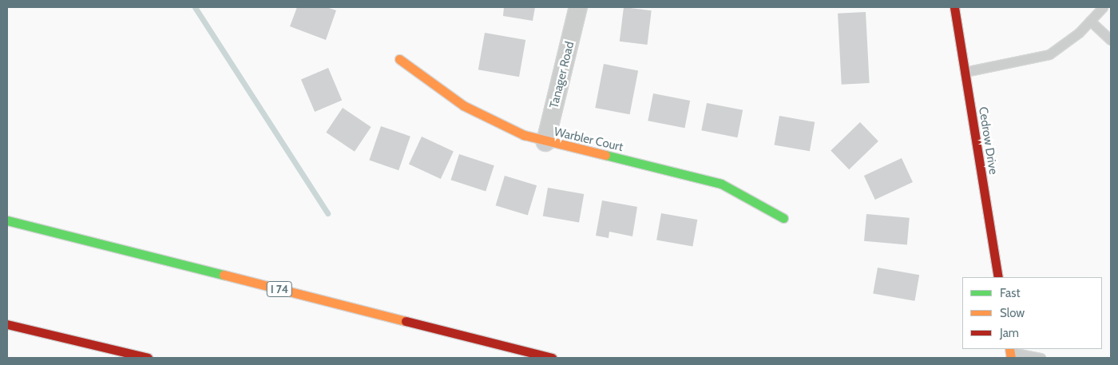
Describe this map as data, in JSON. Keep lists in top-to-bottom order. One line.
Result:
{"streets":{"main road":["Warbler Court","Cedrow Drive","I 74"],"street":["Tanager Road"]},"crossings":[["Tanager Road","Warbler Court"]],"legend":["Fast","Slow","Jam"]}
